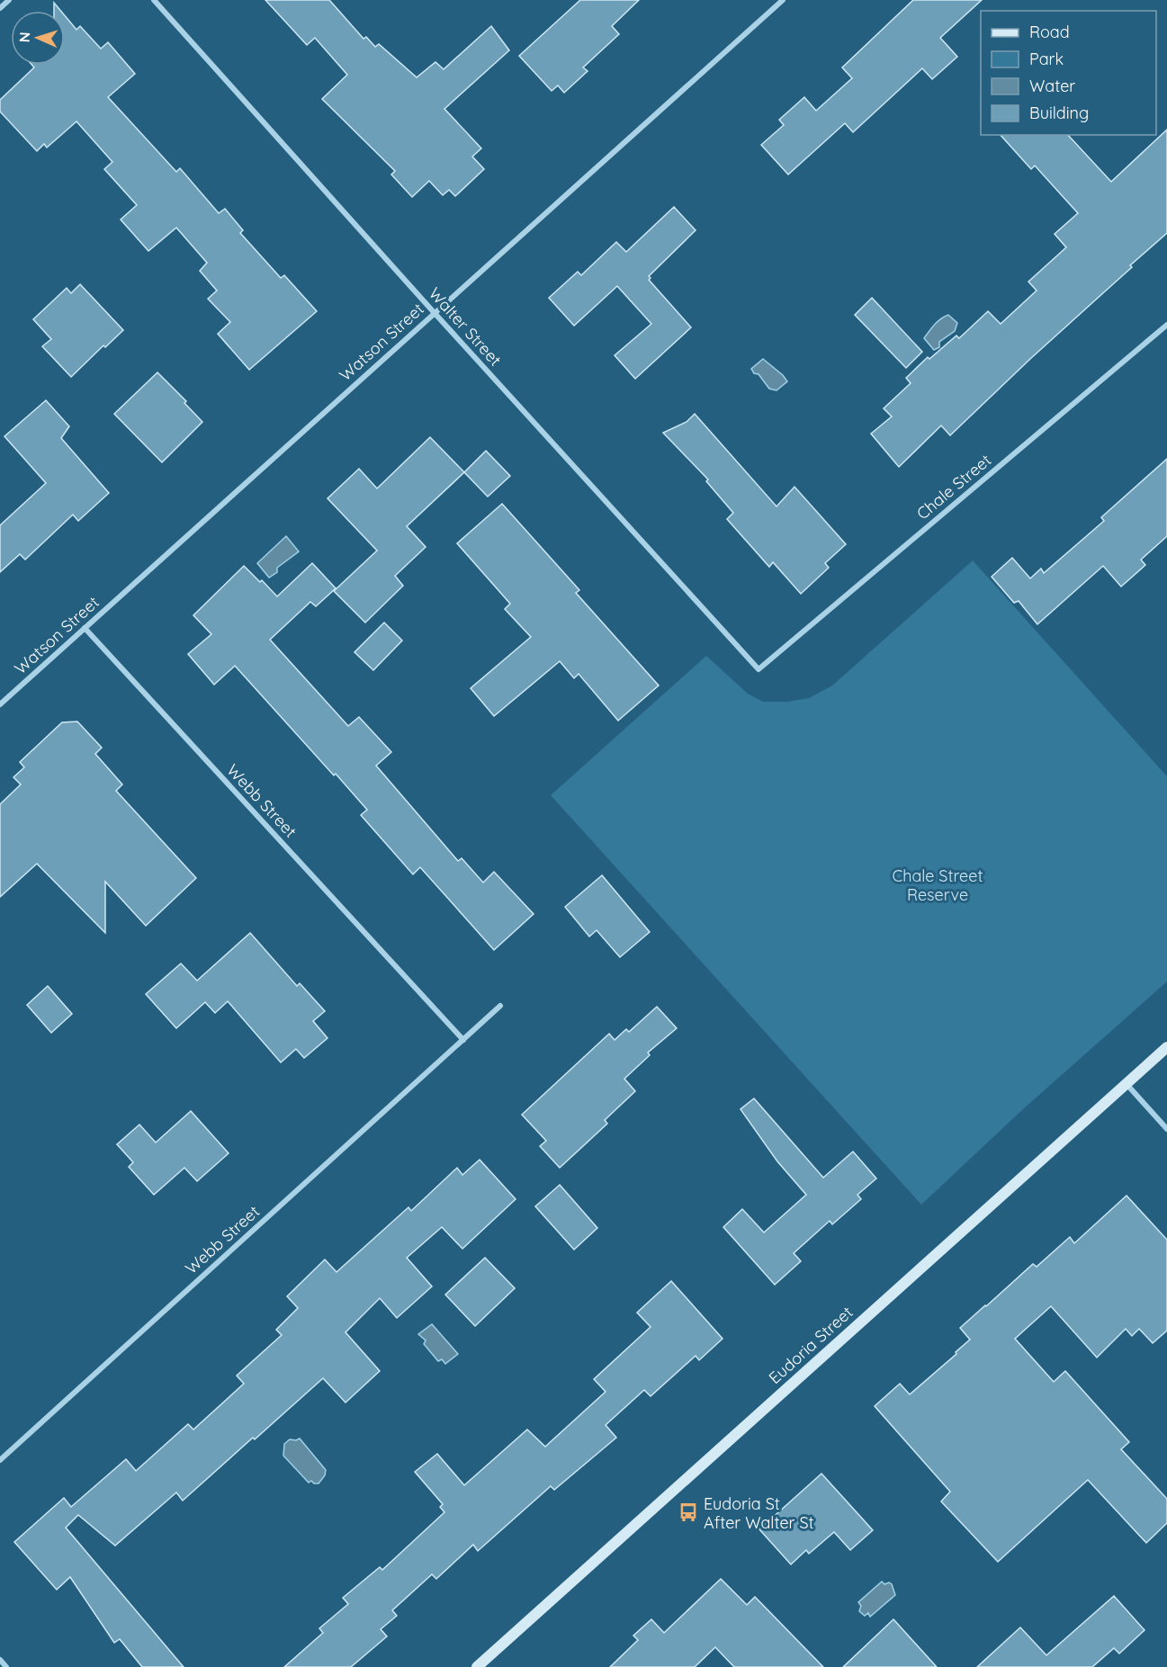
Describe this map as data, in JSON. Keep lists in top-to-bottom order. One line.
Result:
{"streets":{"main road":["Eudoria Street"],"street":["Walter Street","Watson Street","Chale Street","Webb Street"]},"crossings":[["Walter Street","Watson Street"],["Walter Street","Chale Street"],["Watson Street","Webb Street"]],"parks":["Chale Street Reserve"],"places":{"bus stop":["Eudoria St After Walter St"]},"legend":["Road","Park","Water","Building"],"north":"left"}
